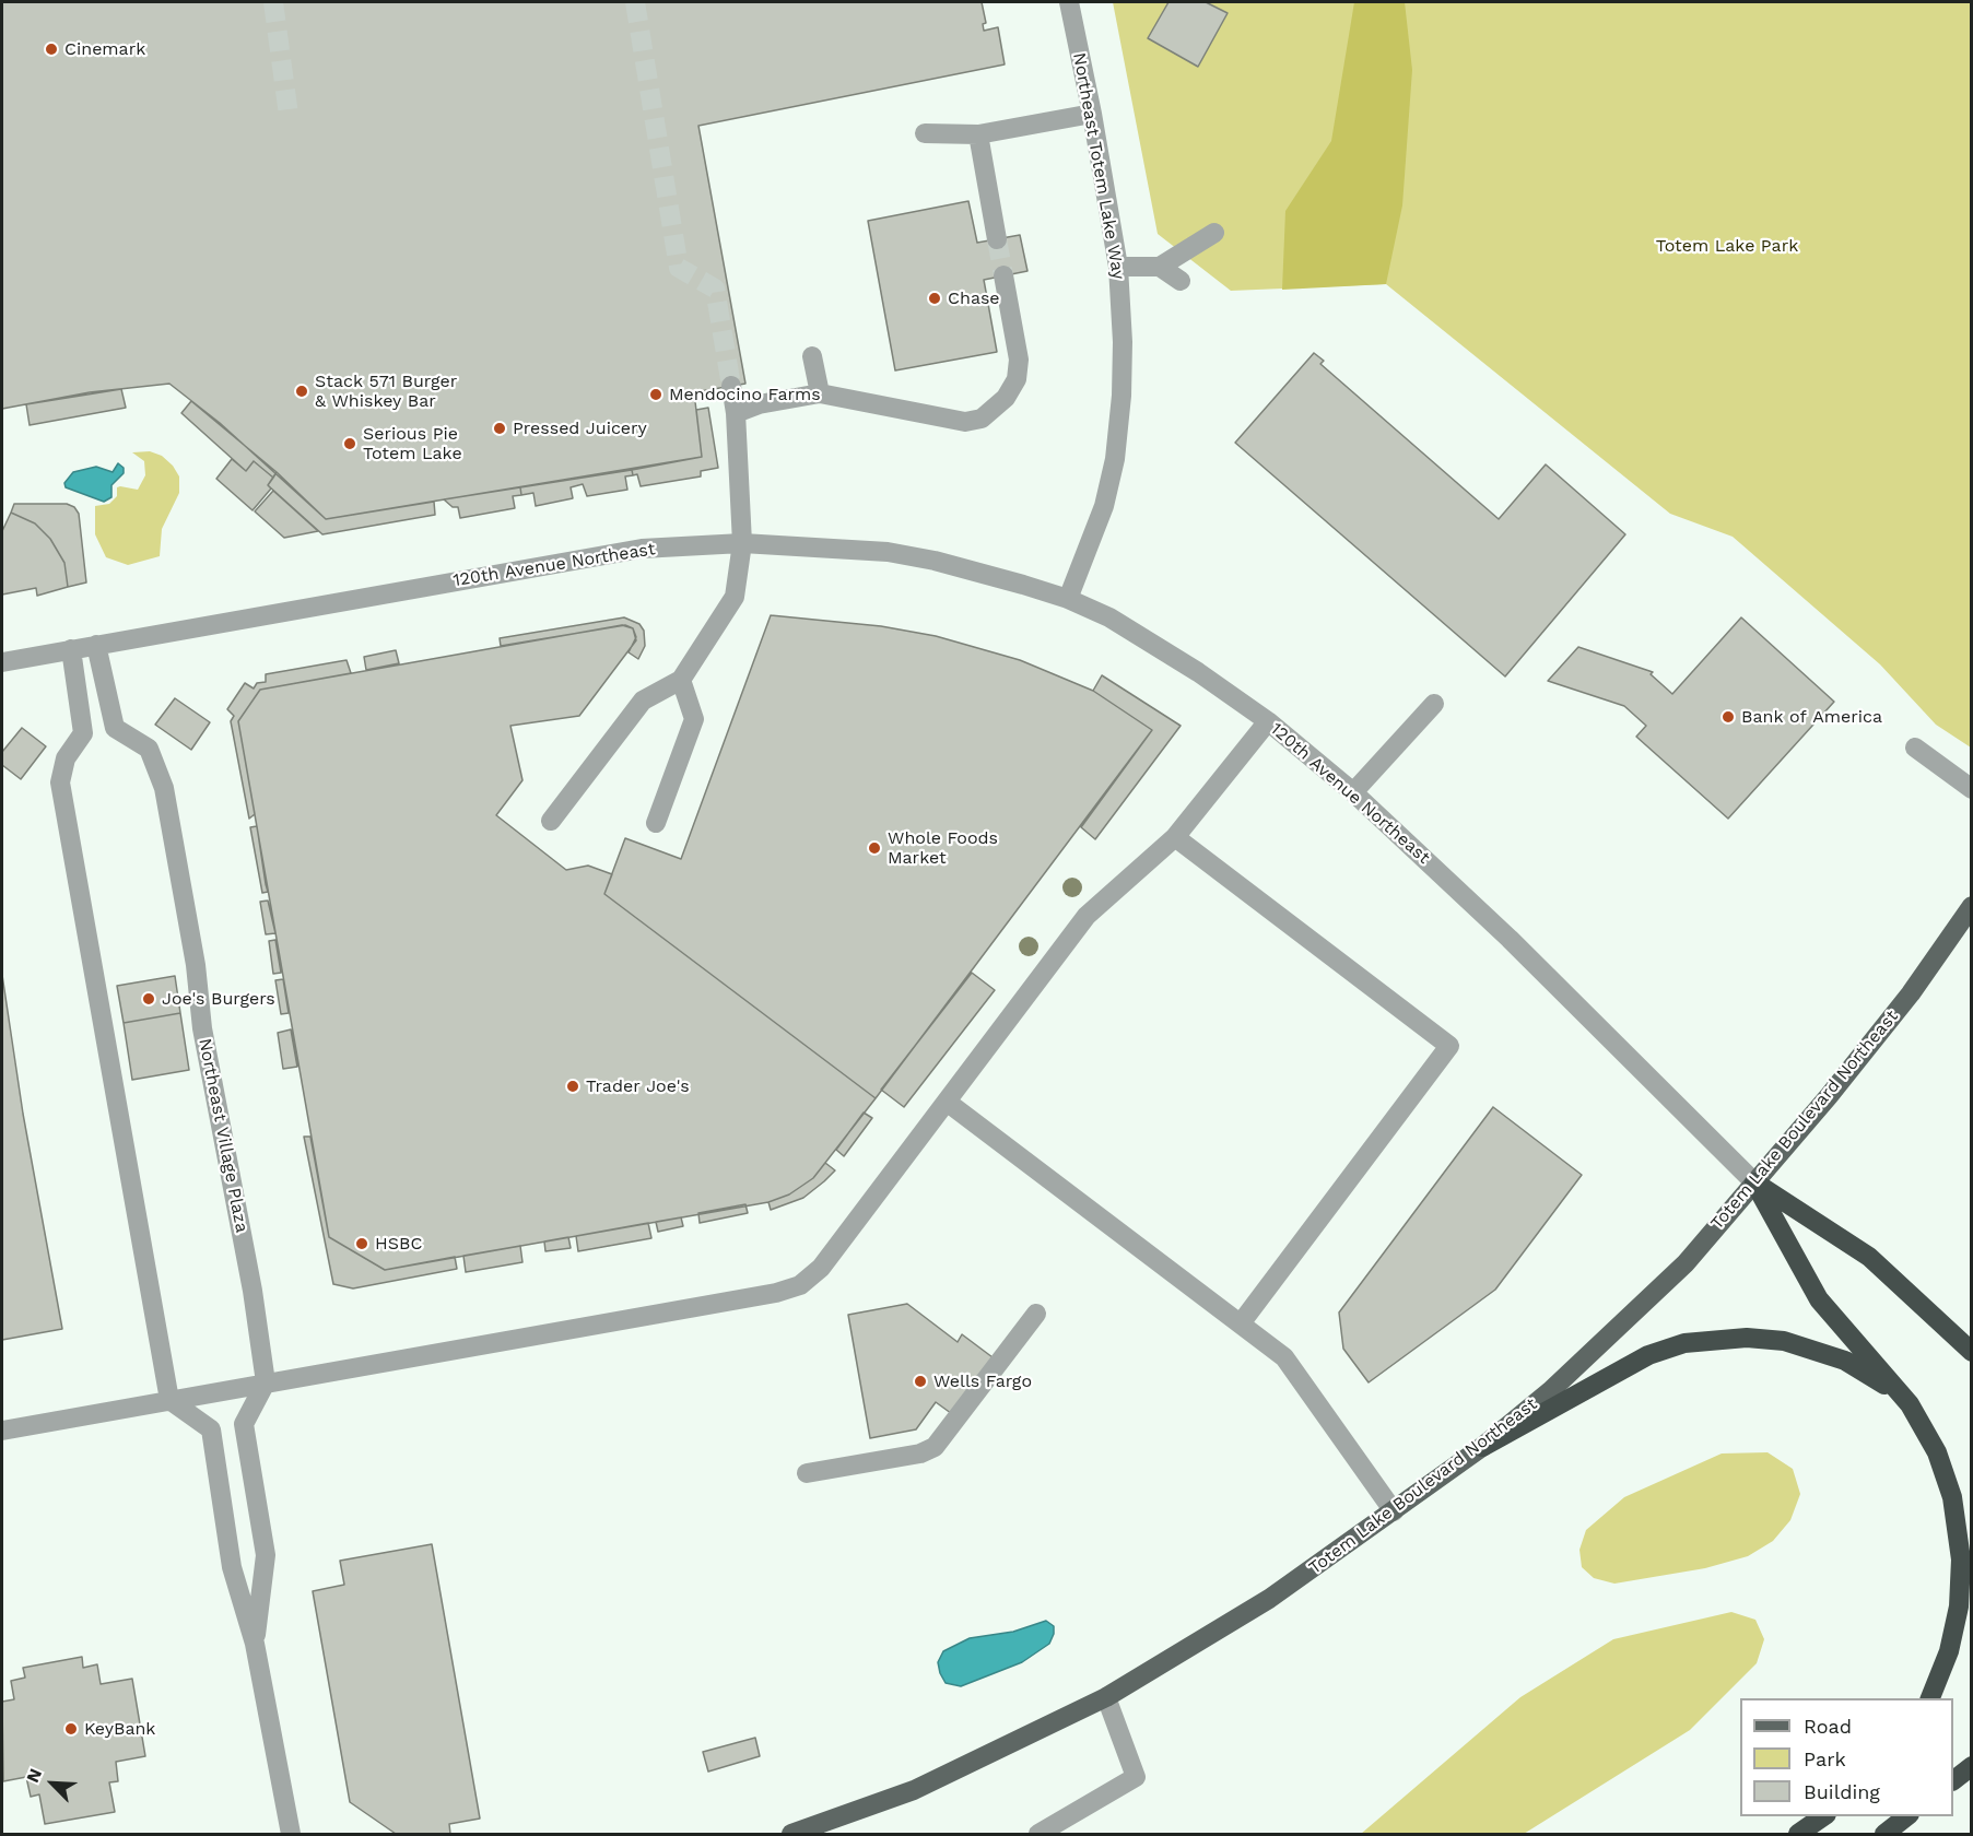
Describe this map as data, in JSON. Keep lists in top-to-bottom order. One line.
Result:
{"streets":{"main road":["Totem Lake Boulevard Northeast"],"street":["Northeast Totem Lake Way","120th Avenue Northeast","Northeast Village Plaza"]},"crossings":[["Northeast Totem Lake Way","120th Avenue Northeast"],["120th Avenue Northeast","Totem Lake Boulevard Northeast"],["120th Avenue Northeast","Northeast Village Plaza"]],"parks":["Totem Lake Park"],"places":["Cinemark","Chase","Stack 571 Burger & Whiskey Bar","Mendocino Farms","Pressed Juicery","Serious Pie Totem Lake","Bank of America","Whole Foods Market","Joe's Burgers","Trader Joe's","HSBC","Wells Fargo","KeyBank"],"legend":["Road","Park","Building"],"north":"top left"}
